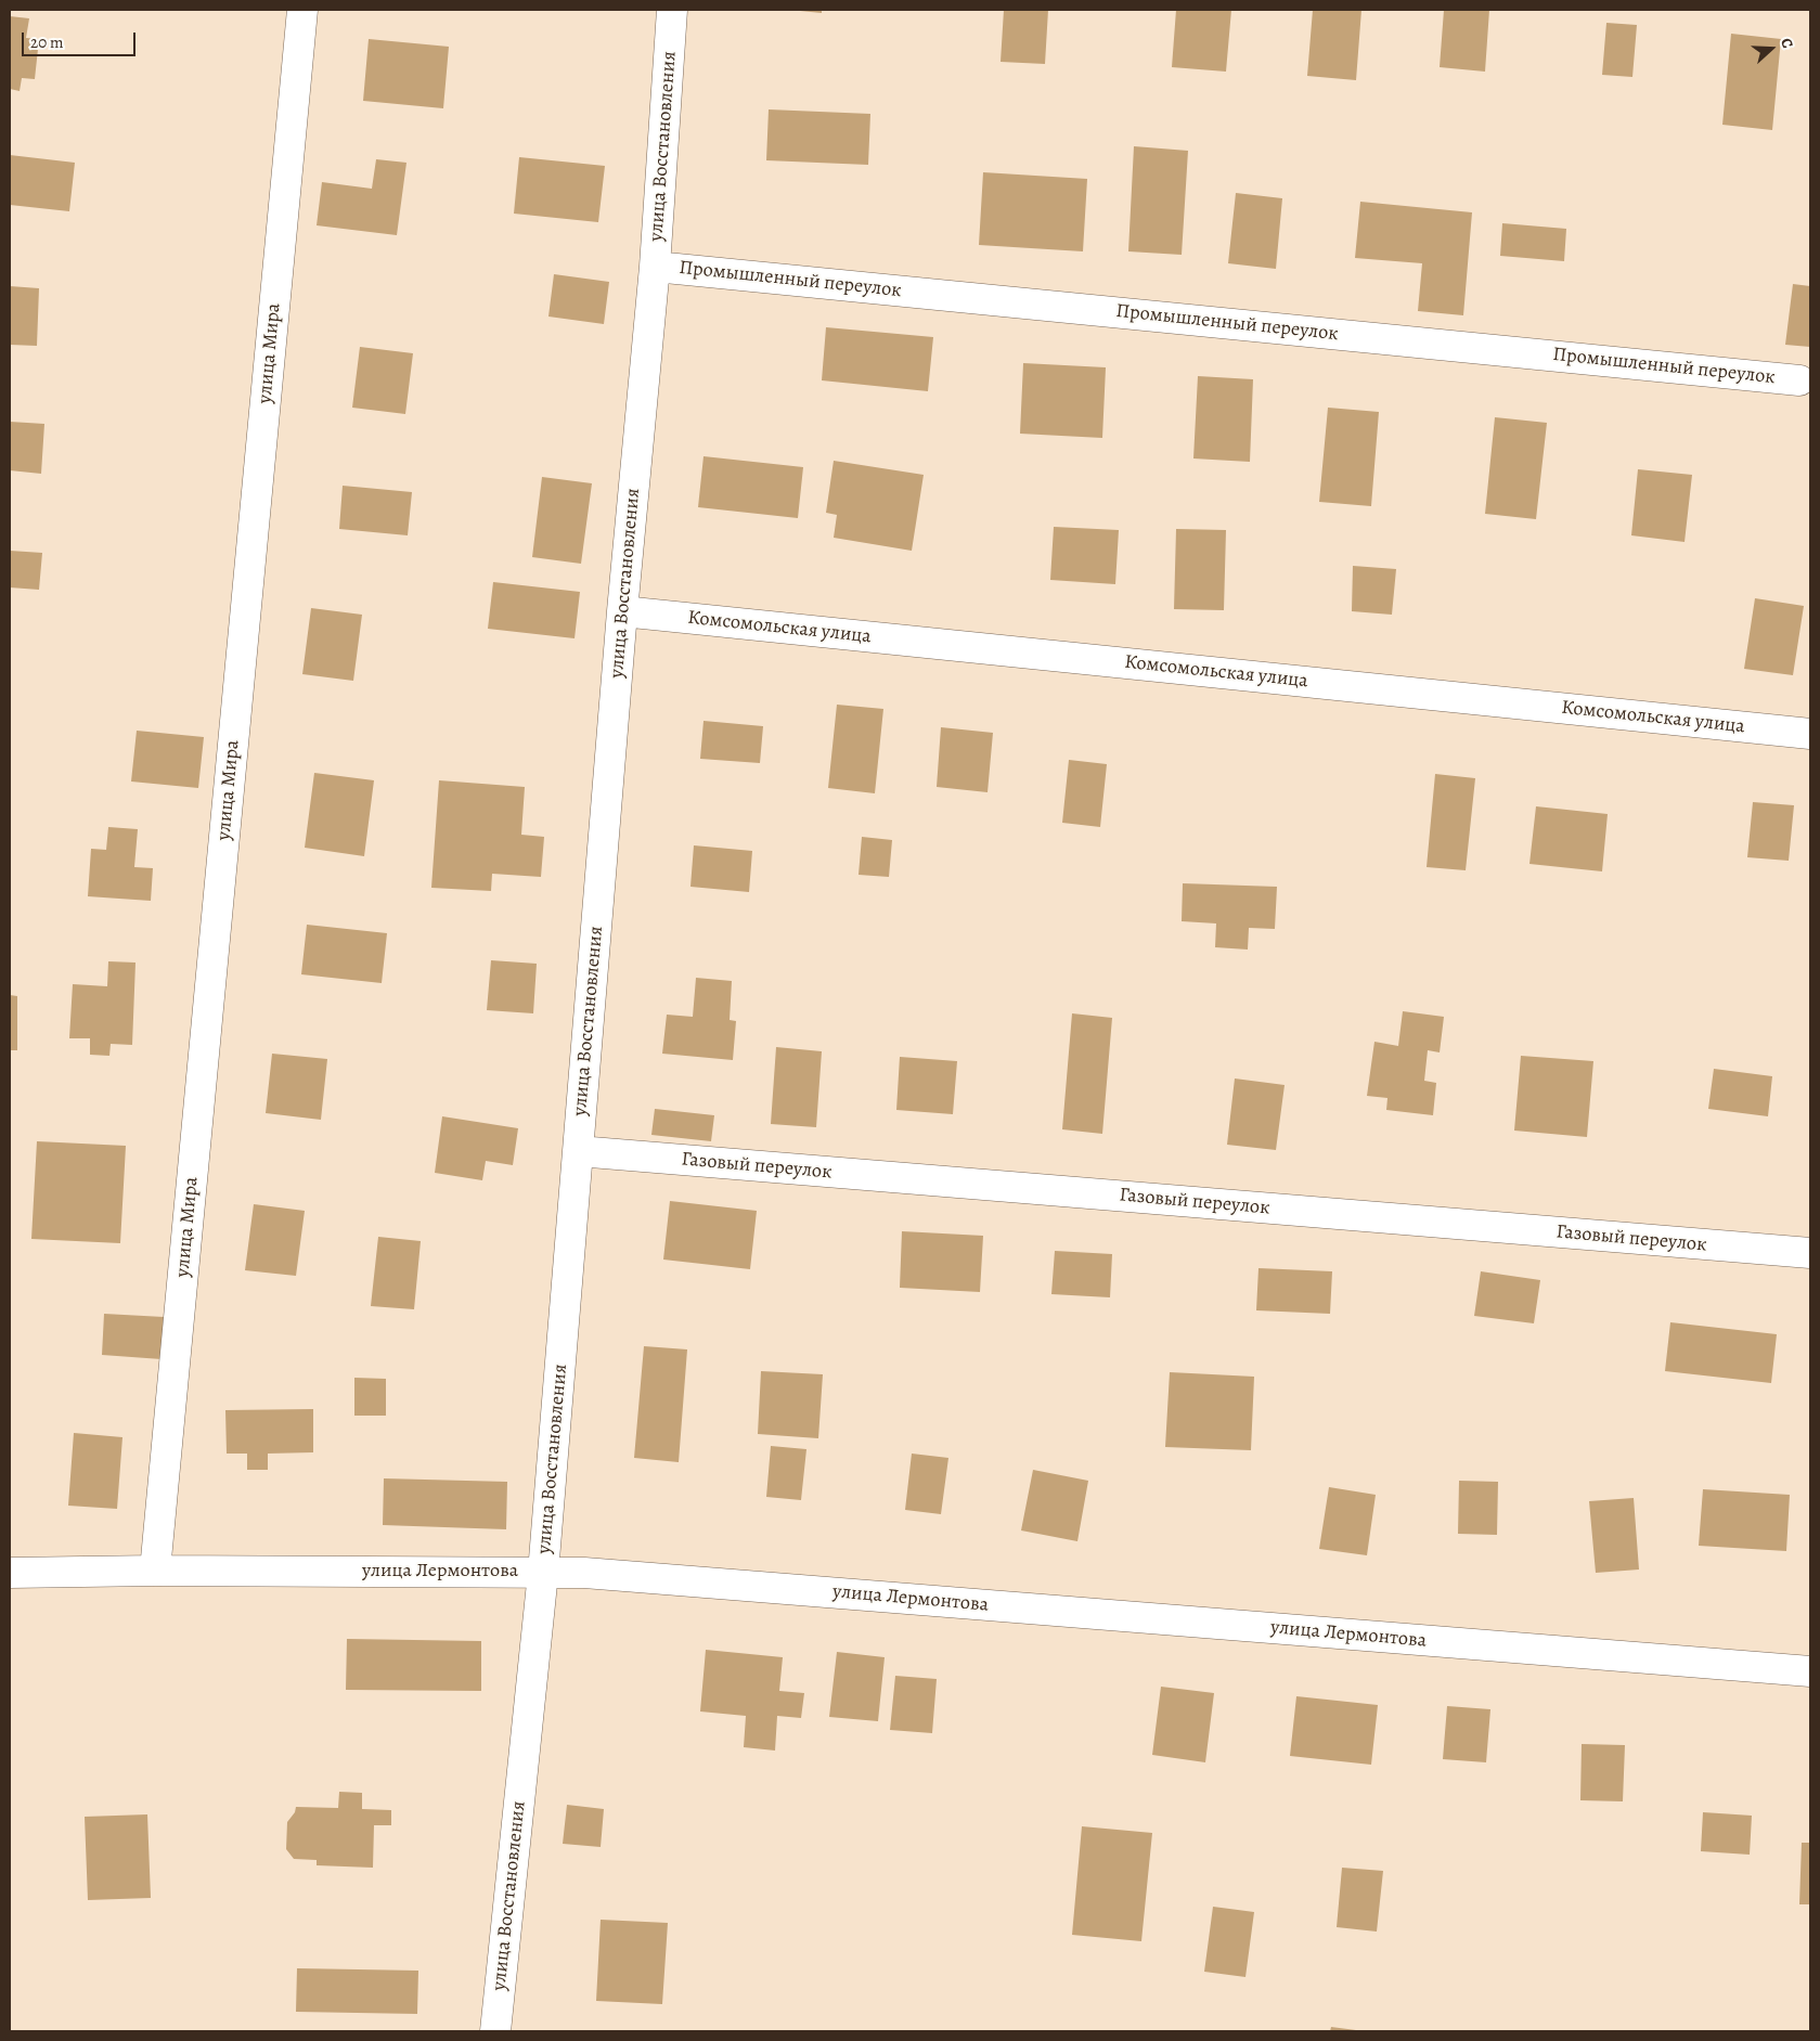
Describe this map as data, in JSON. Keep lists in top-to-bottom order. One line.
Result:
{"streets":{"street":["улица Восстановления","Промышленный переулок","улица Мира","Комсомольская улица","Газовый переулок","улица Лермонтова"]},"crossings":[["улица Восстановления","Промышленный переулок"],["улица Восстановления","Комсомольская улица"],["улица Восстановления","Газовый переулок"],["улица Восстановления","улица Лермонтова"],["улица Мира","улица Лермонтова"]],"scale_bar":"20 m","north":"right"}
